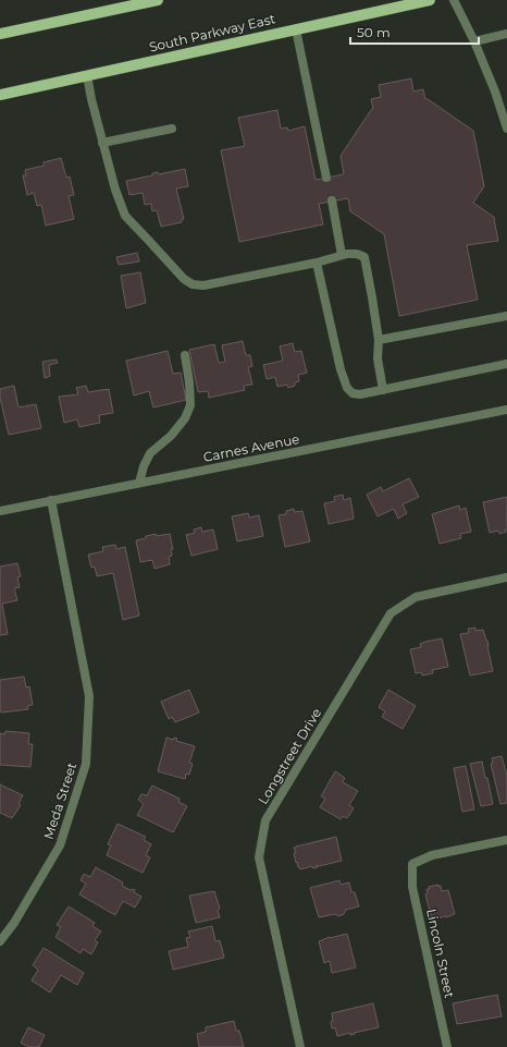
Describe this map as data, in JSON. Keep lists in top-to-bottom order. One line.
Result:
{"streets":{"main road":["South Parkway East"],"street":["Carnes Avenue","Longstreet Drive","Meda Street","Lincoln Street"]},"crossings":[["Carnes Avenue","Meda Street"]],"scale_bar":"50 m"}
